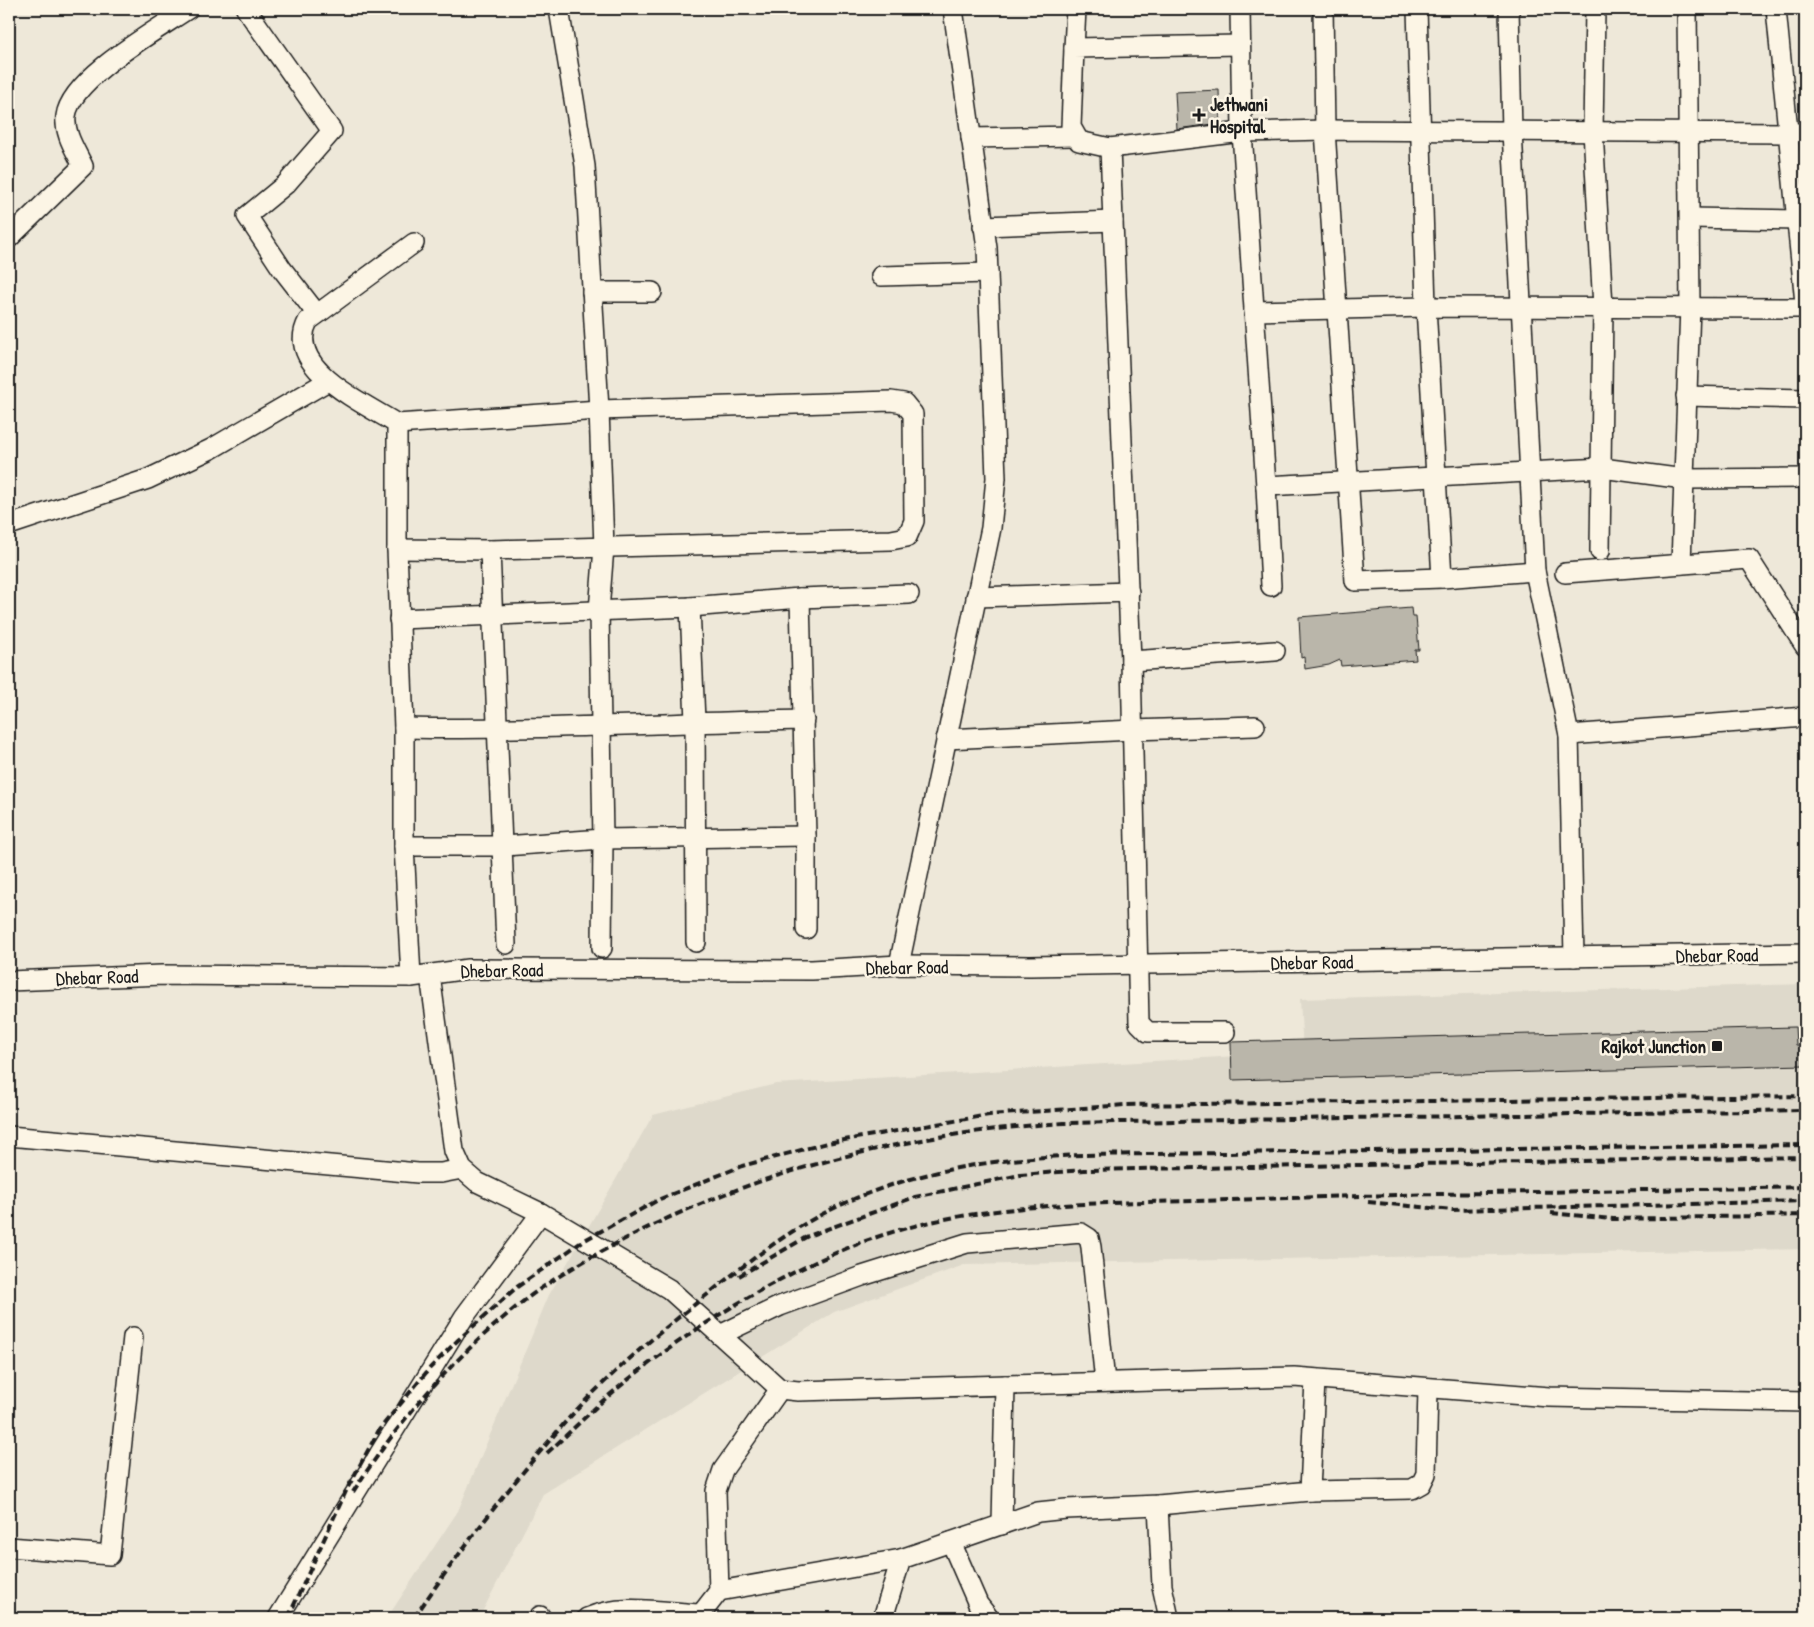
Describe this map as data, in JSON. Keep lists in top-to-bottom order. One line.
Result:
{"streets":{"street":["Dhebar Road"]},"places":{"health":["Jethwani Hospital"],"transit":["Rajkot Junction"]}}
